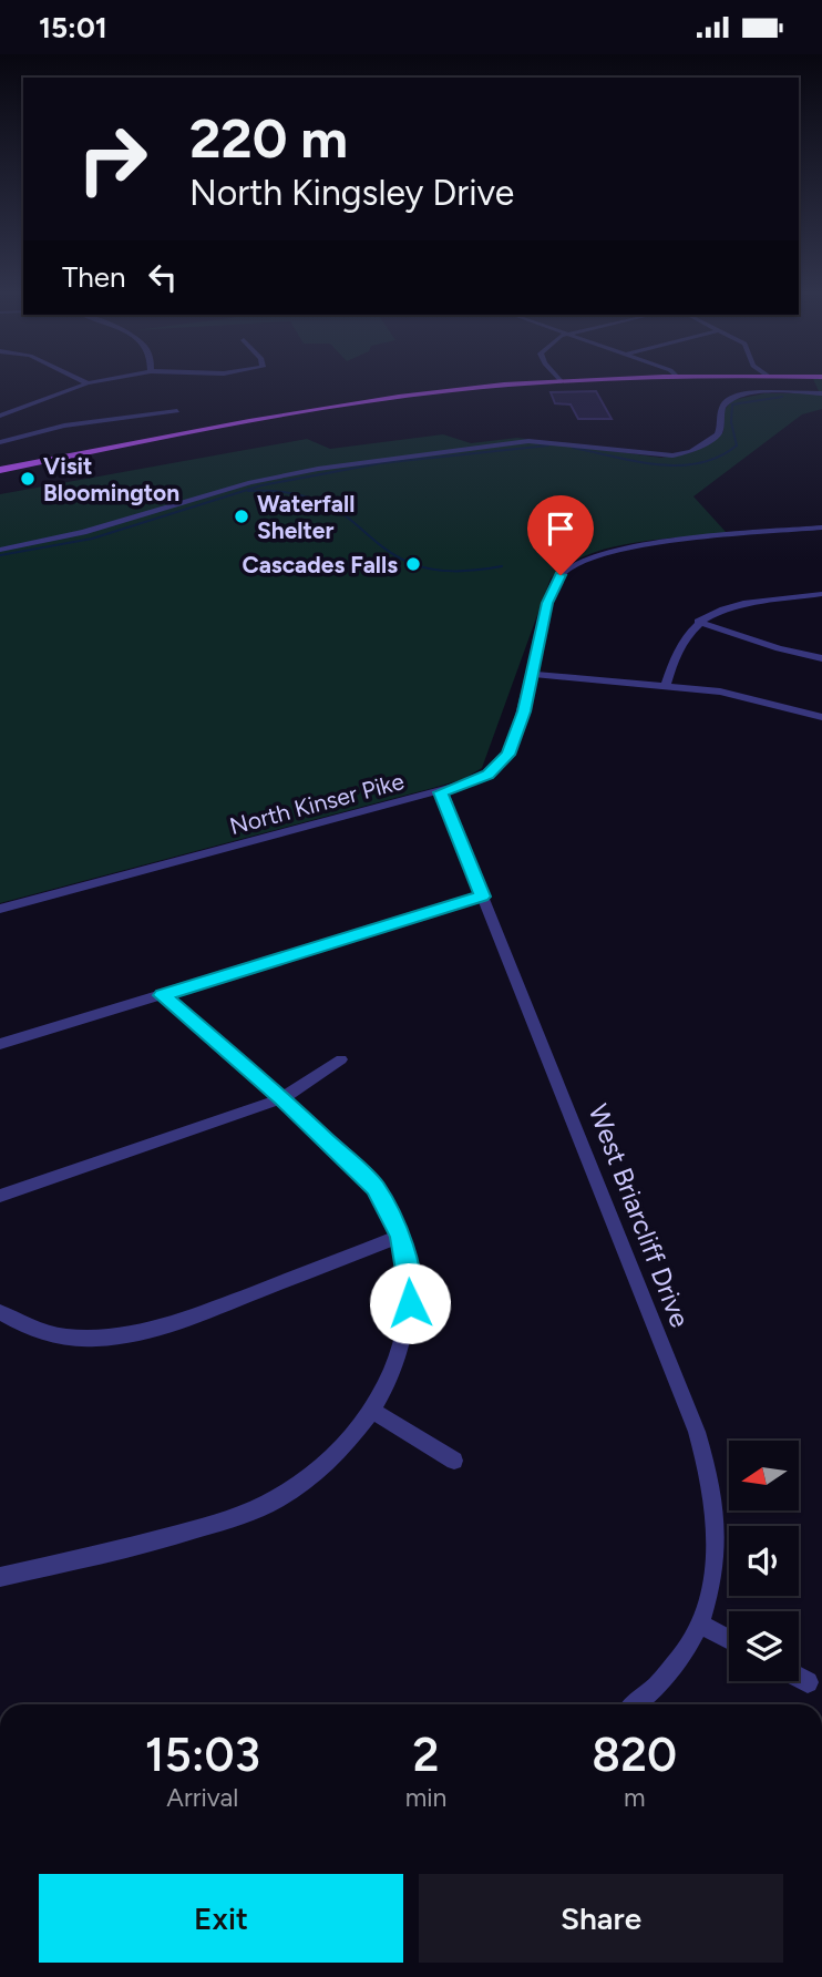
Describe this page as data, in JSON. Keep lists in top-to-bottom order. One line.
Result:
{"streets":{"street":["North Kinser Pike","West Briarcliff Drive"]},"crossings":[["North Kinser Pike","West Briarcliff Drive"]],"places":["Visit Bloomington","Waterfall Shelter","Cascades Falls"],"north":"left","page":{"status":"15:01","turn":["220 m","North Kingsley Drive"],"then":"Then","eta":["15:03","Arrival","2","min","820","m"],"buttons":["Exit","Share"]}}
